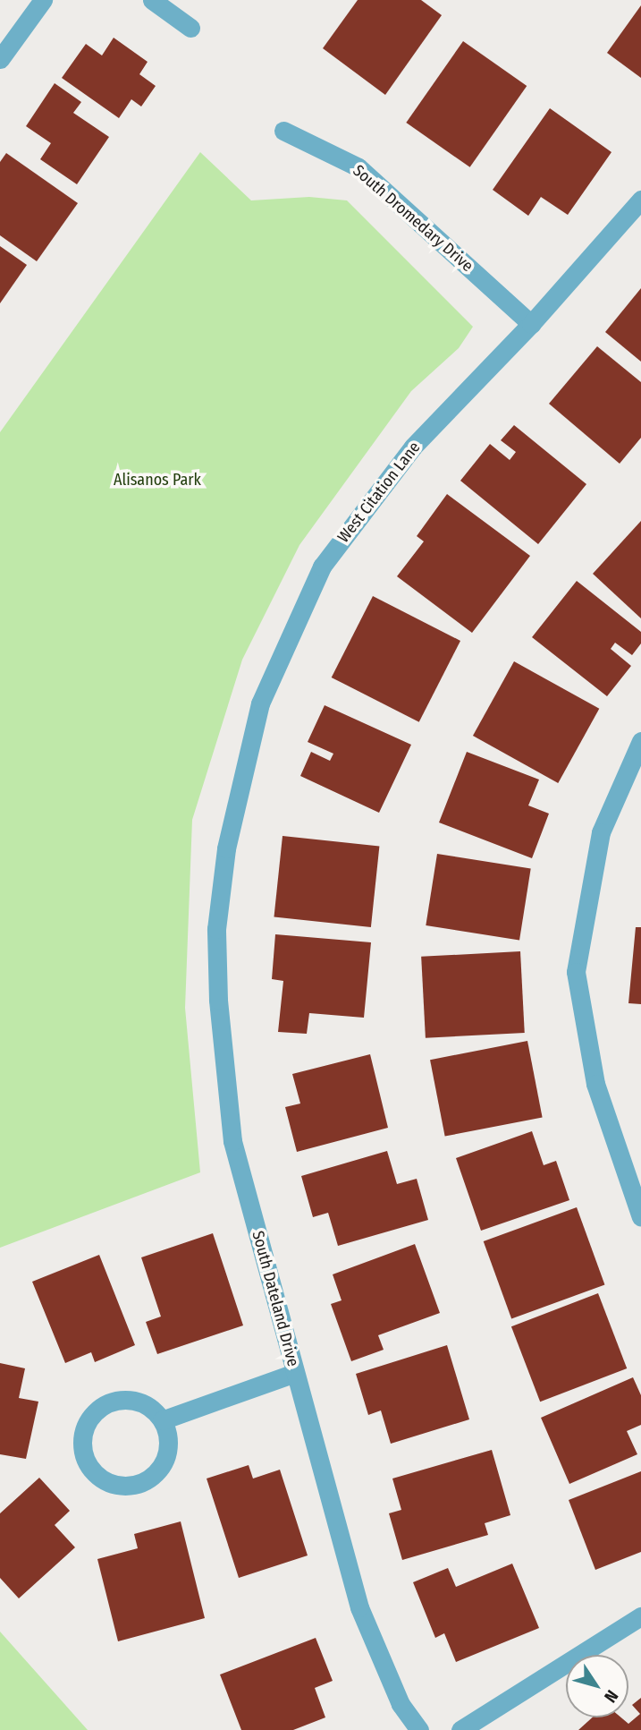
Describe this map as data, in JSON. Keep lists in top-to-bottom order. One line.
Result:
{"streets":{"street":["South Dromedary Drive","West Citation Lane","South Dateland Drive"]},"crossings":[["South Dromedary Drive","West Citation Lane"],["West Citation Lane","South Dateland Drive"]],"parks":["Alisanos Park"],"north":"bottom right"}
